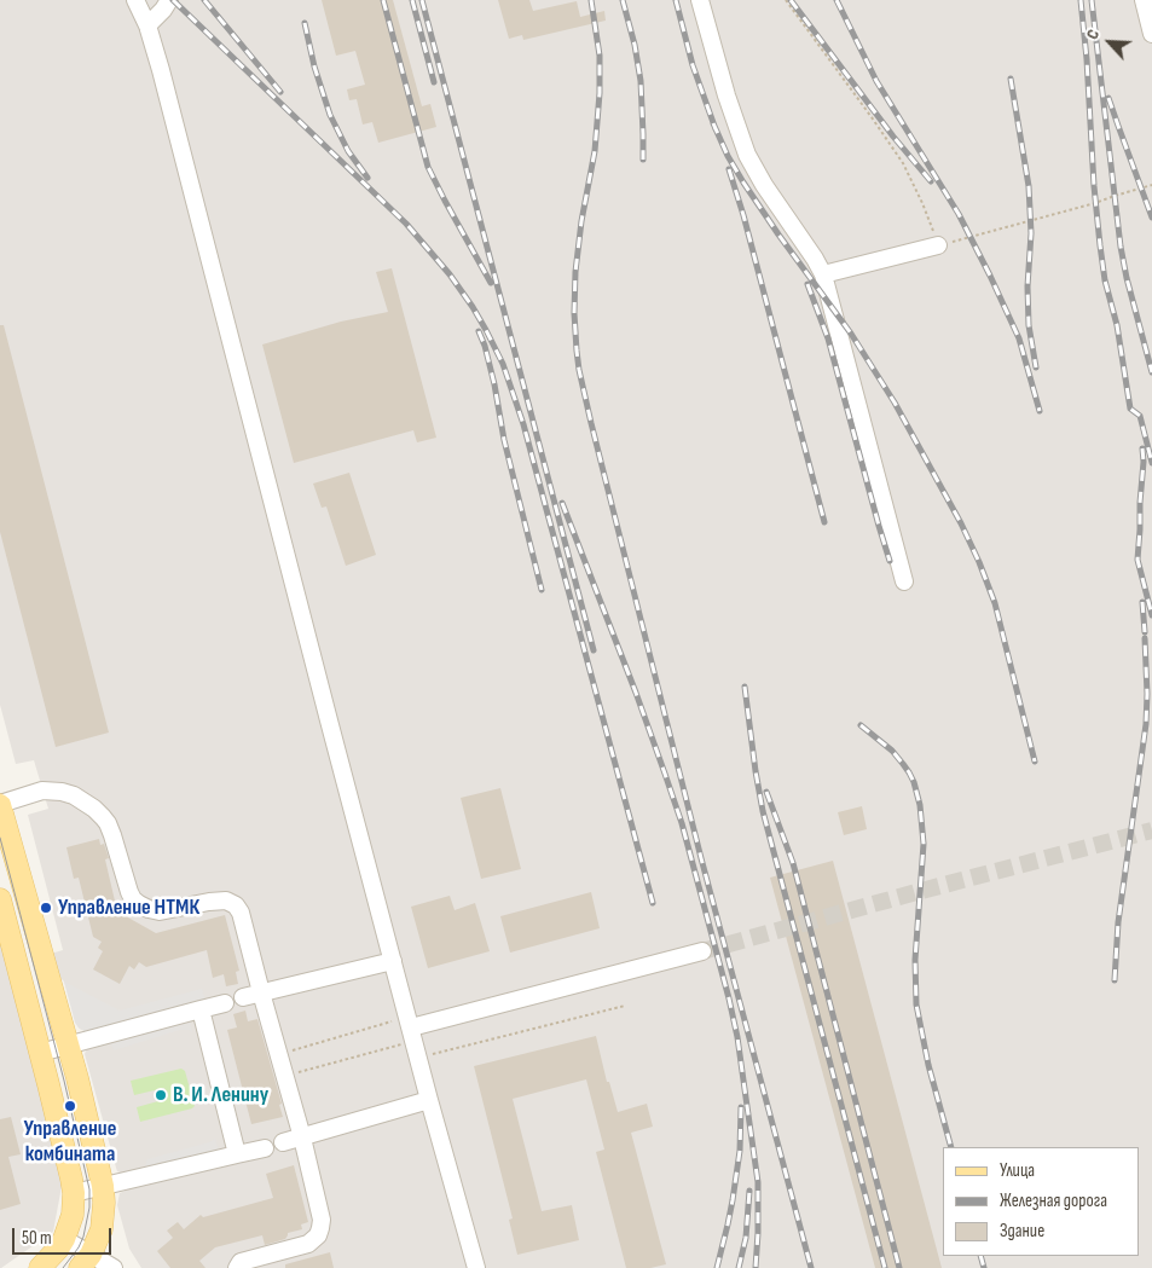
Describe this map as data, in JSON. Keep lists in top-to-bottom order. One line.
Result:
{"places":["Управление НТМК","В. И. Ленину","Управление комбината"],"legend":["Улица","Железная дорога","Здание"],"scale_bar":"50 m","north":"top left"}
